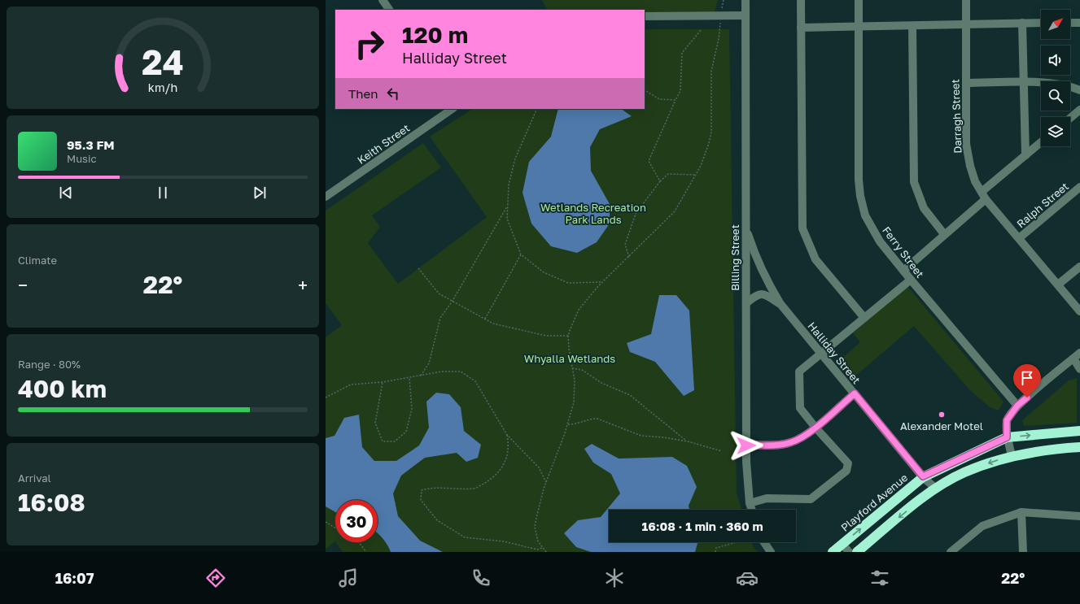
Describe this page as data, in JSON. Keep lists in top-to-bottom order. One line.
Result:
{"streets":{"highway":["Playford Avenue"],"street":["Darragh Street","Keith Street","Ralph Street","Ferry Street","Billing Street","Halliday Street"]},"crossings":[["Darragh Street","Ralph Street"],["Billing Street","Halliday Street"],["Halliday Street","Playford Avenue"]],"parks":["Wetlands Recreation Park Lands","Whyalla Wetlands"],"places":["Alexander Motel"],"north":"top right","page":{"turn":["120 m","Halliday Street"],"then":"Then","song":["95.3 FM","Music"],"tile":["Climate",["Range · 80%","400 km"],["Arrival","16:08"]],"heat":["−","22°","+"],"limit":"30","trip":"16:08 · 1 min · 360 m","tabs":["16:07","22°"],"gauge":["24","km/h"]}}
